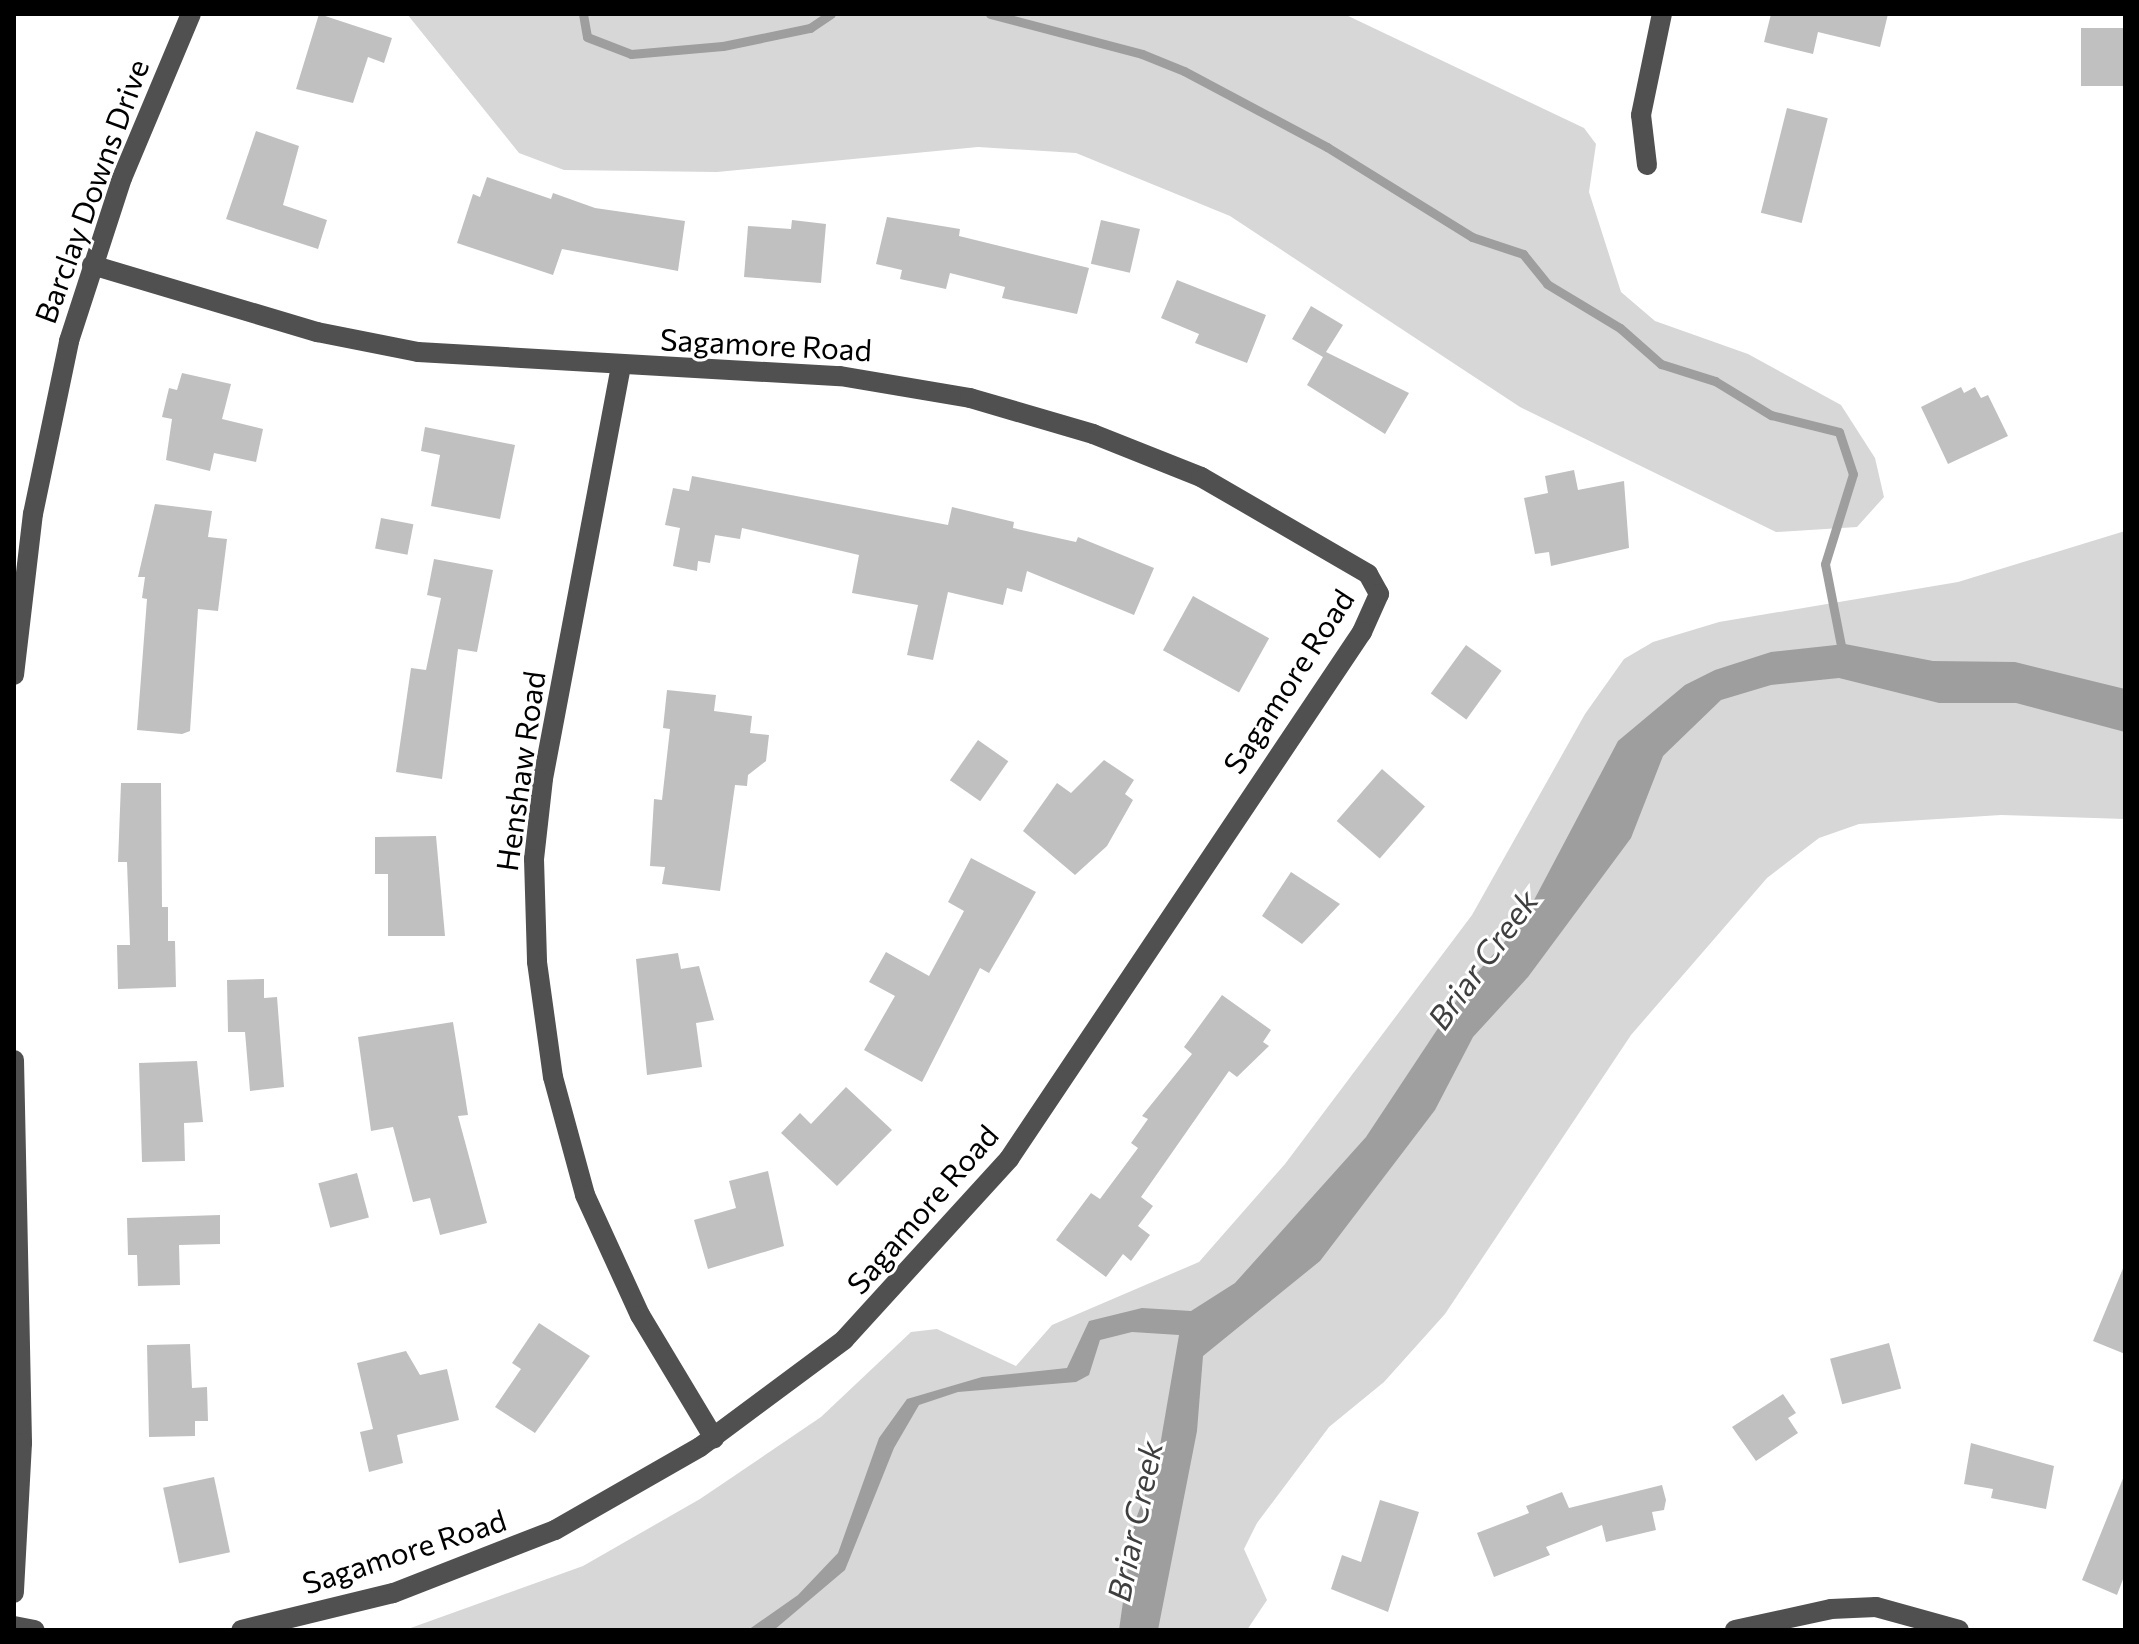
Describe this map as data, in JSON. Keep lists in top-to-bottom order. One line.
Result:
{"streets":{"street":["Barclay Downs Drive","Sagamore Road","Henshaw Road"]},"crossings":[["Barclay Downs Drive","Sagamore Road"],["Sagamore Road","Henshaw Road"]],"water":["Briar Creek"]}
